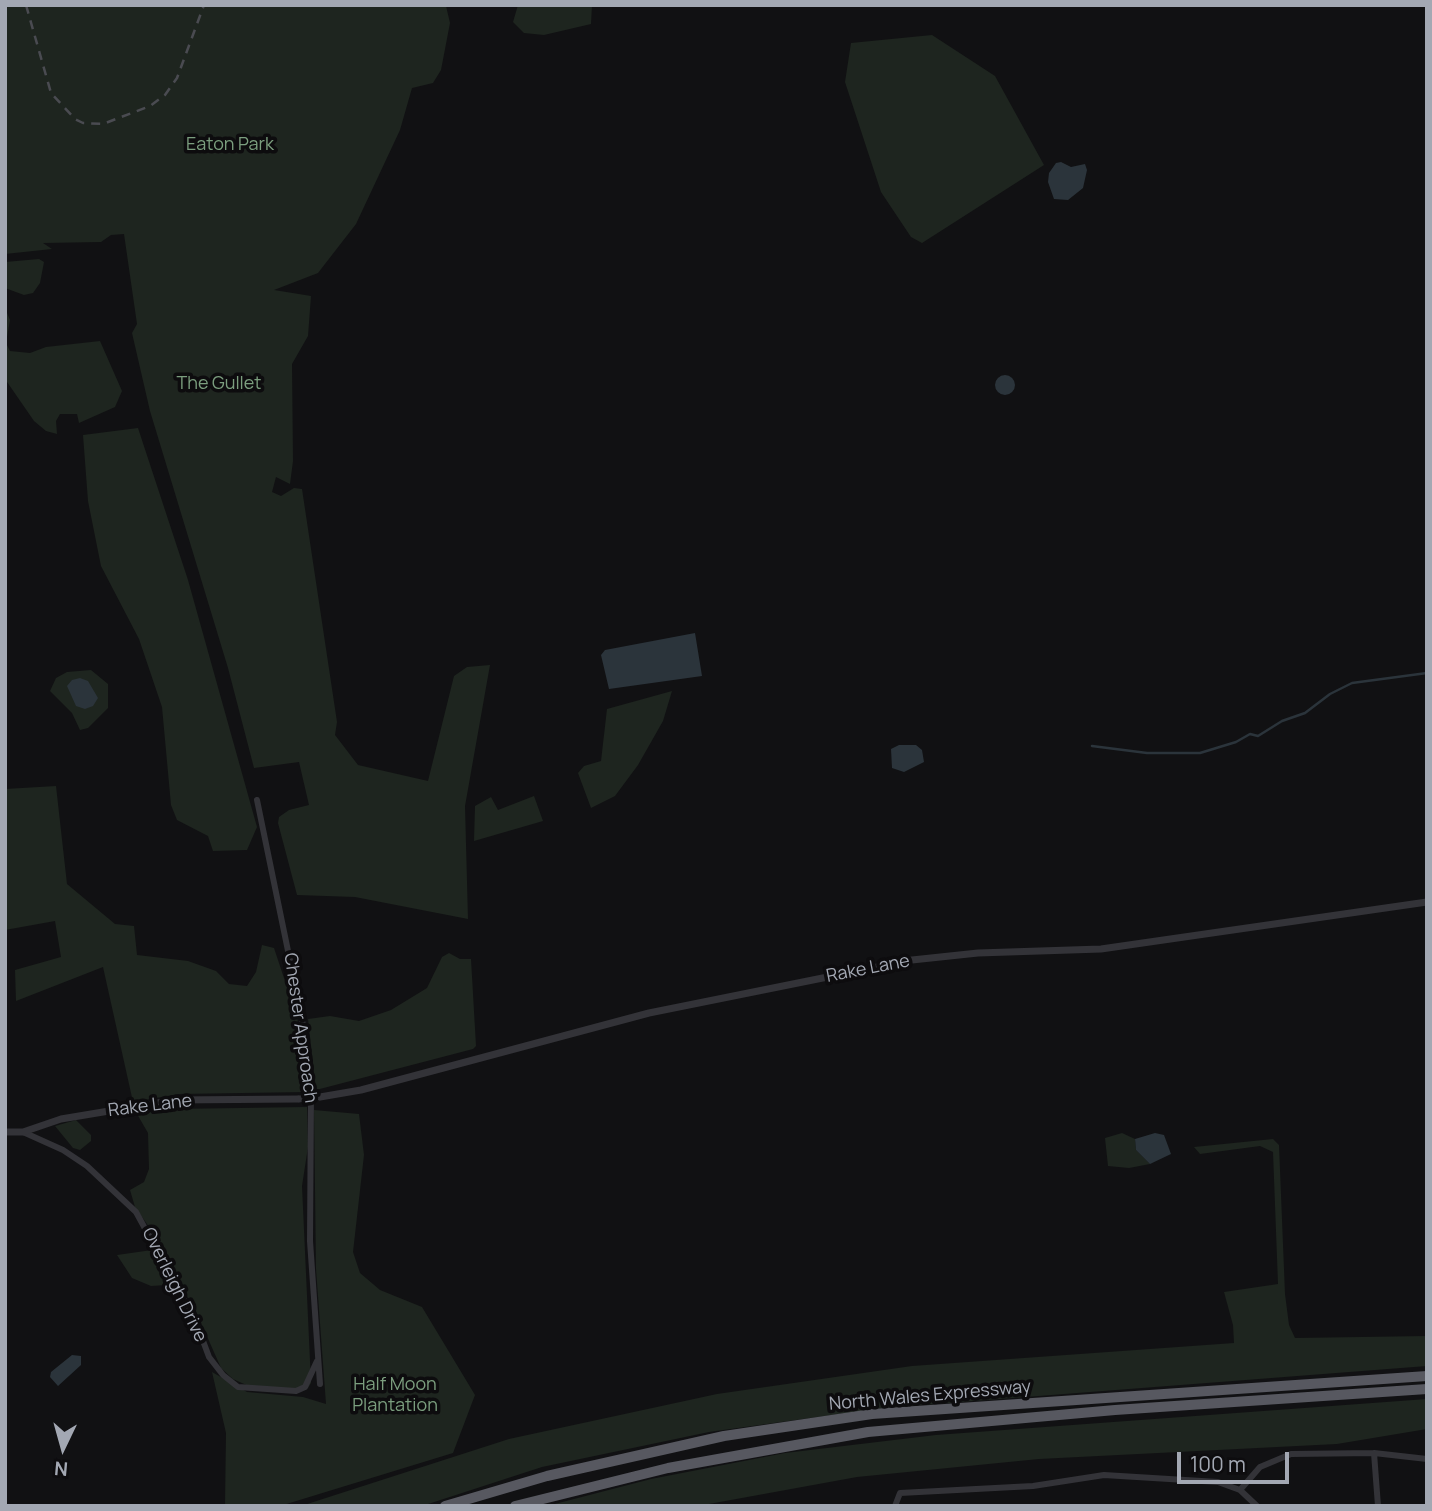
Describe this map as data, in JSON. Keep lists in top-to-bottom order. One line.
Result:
{"streets":{"highway":["North Wales Expressway"],"street":["Rake Lane","Chester Approach","Overleigh Drive"]},"crossings":[["Rake Lane","Overleigh Drive"],["Chester Approach","Overleigh Drive"]],"parks":["Eaton Park","The Gullet","Half Moon Plantation"],"scale_bar":"100 m","north":"bottom"}
